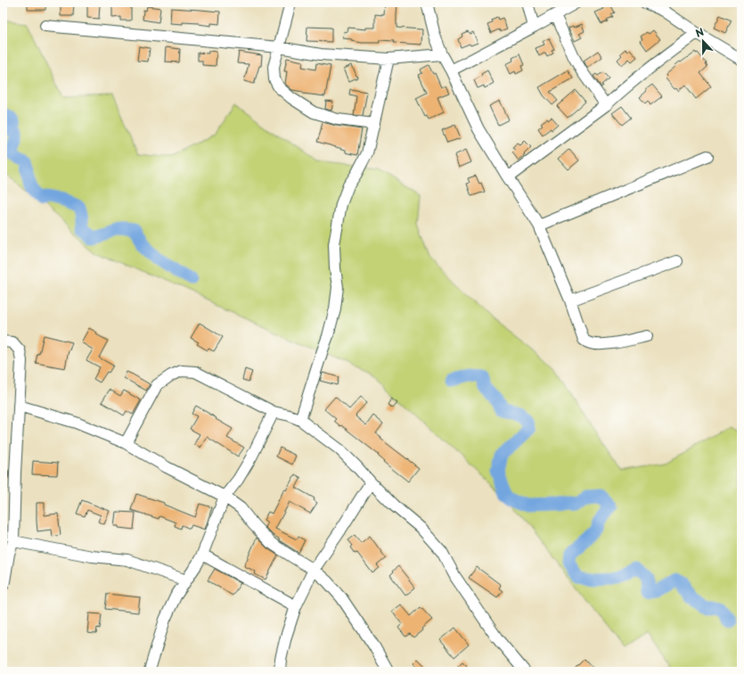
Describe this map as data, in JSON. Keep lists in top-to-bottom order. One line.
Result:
{"north":"top"}
